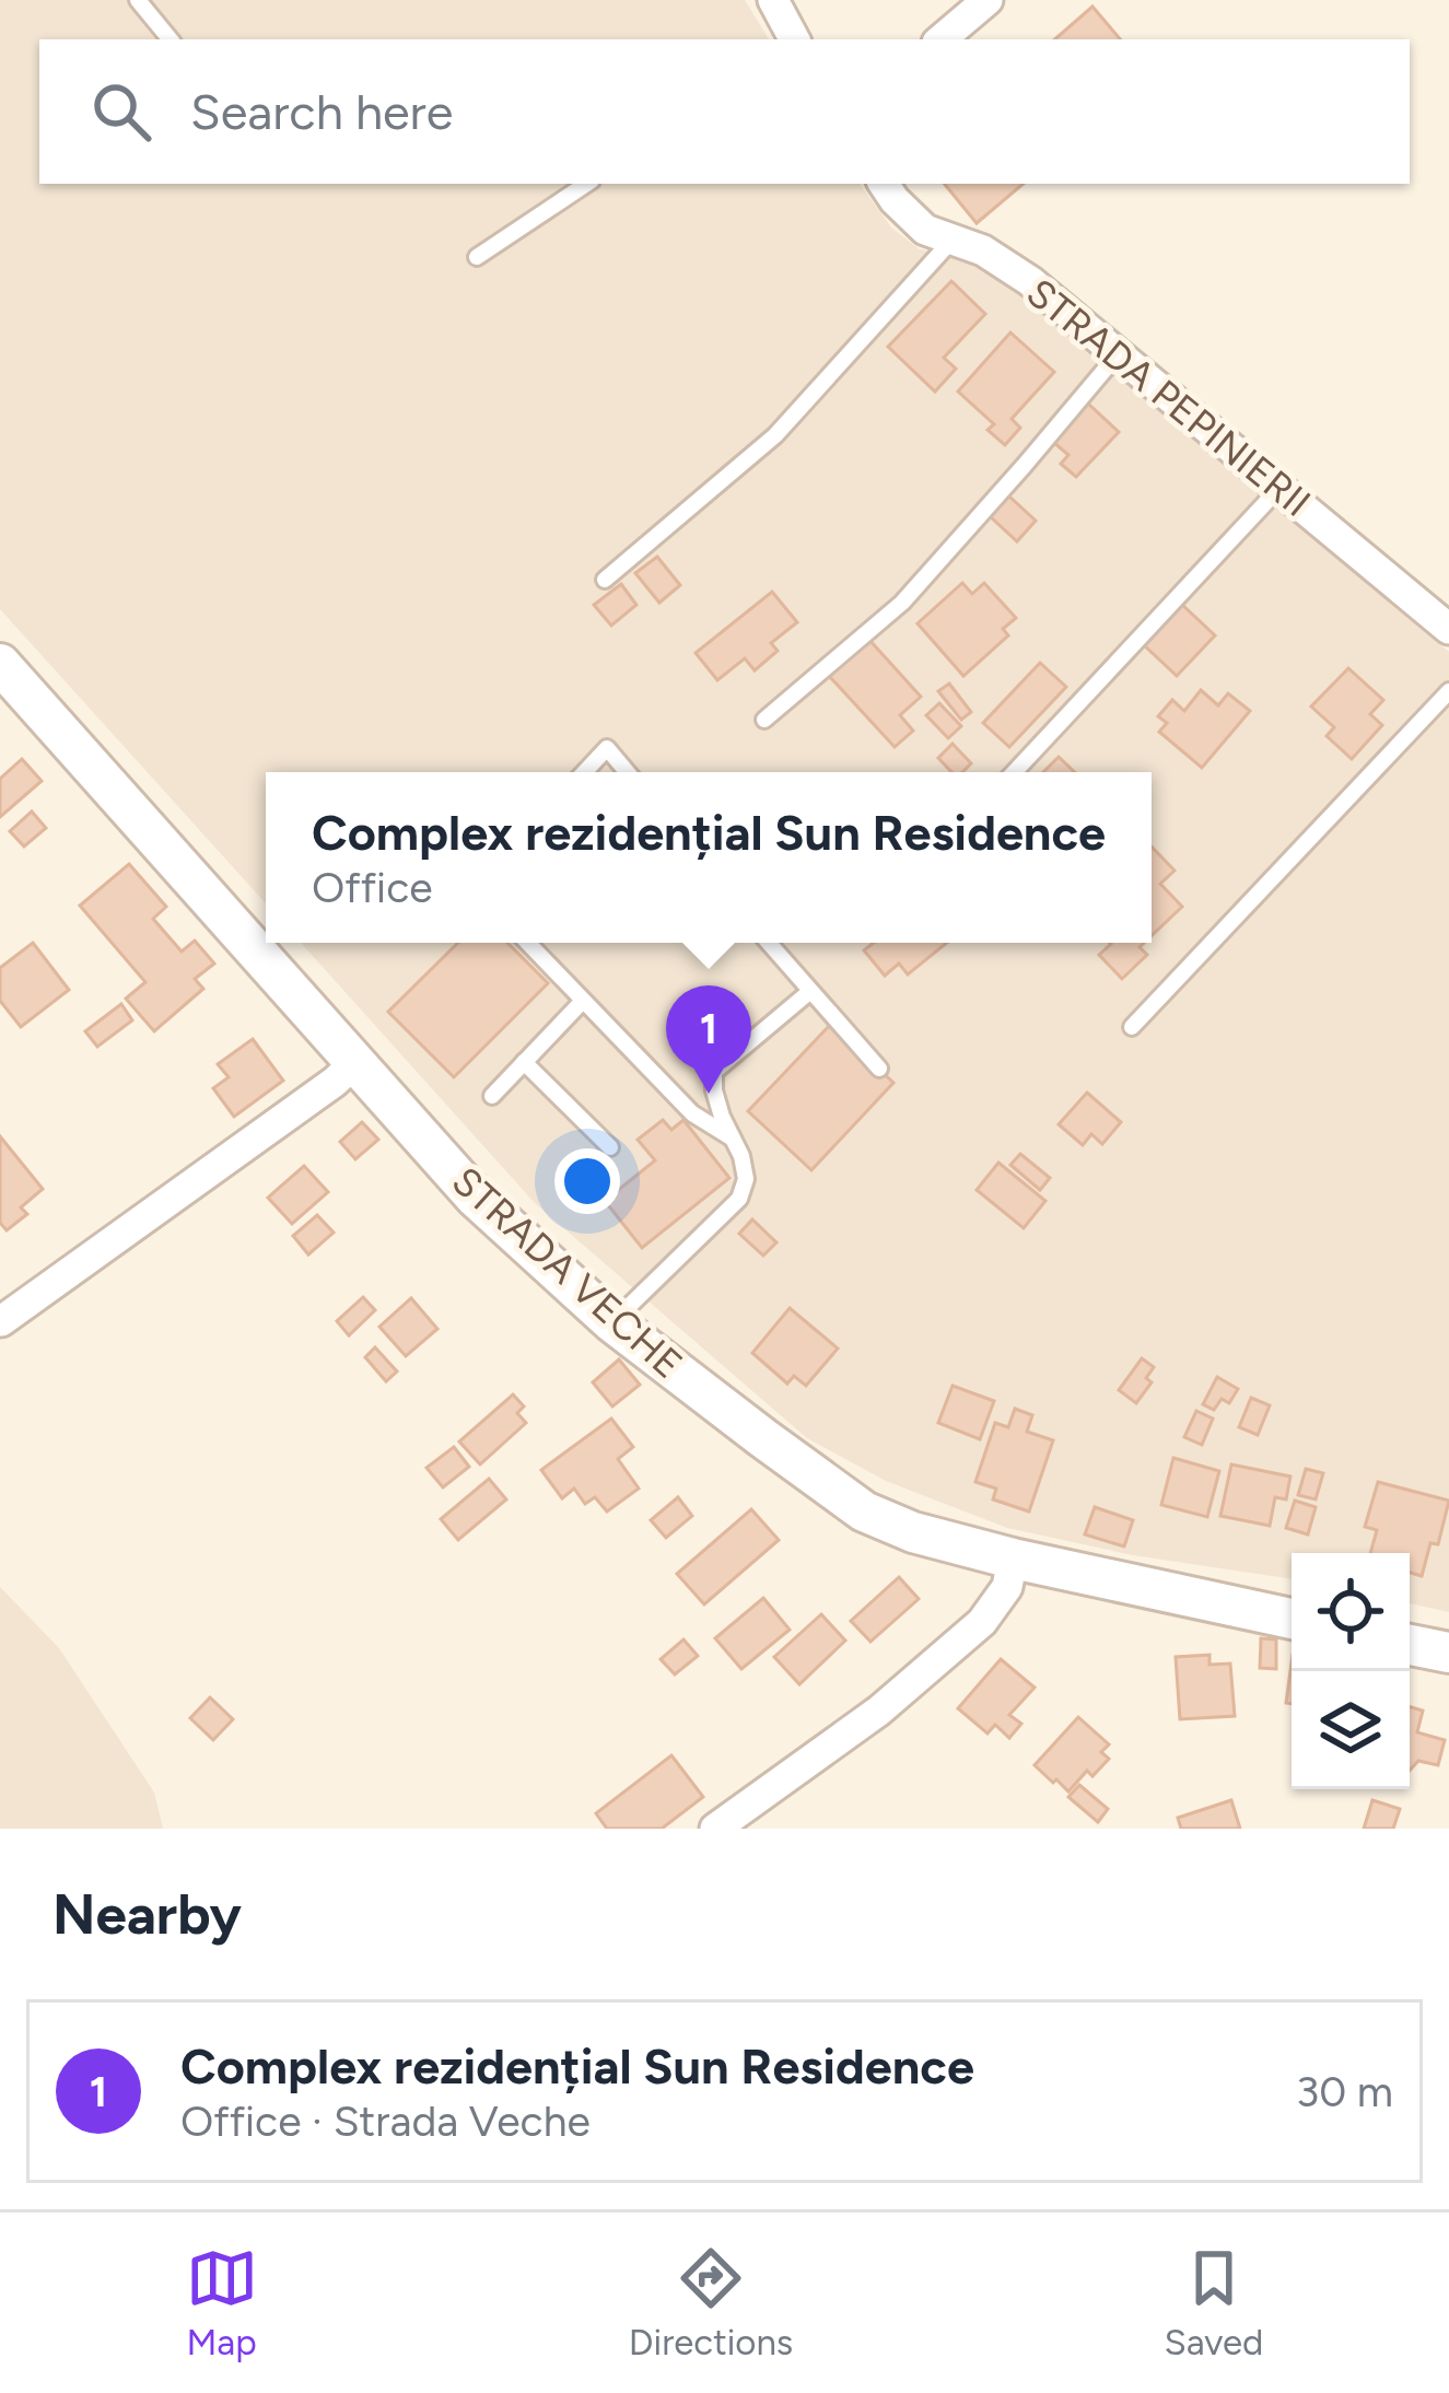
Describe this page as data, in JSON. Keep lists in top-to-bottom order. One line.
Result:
{"streets":{"street":["STRADA PEPINIERII","STRADA VECHE"]},"page":{"search":"Search here","popup":["Complex rezidențial Sun Residence","Office"],"pins":"1","heading":"Nearby","list":[{"mark":"1","name":"Complex rezidențial Sun Residence","note":"Office · Strada Veche","value":"30 m"}],"nav":["Map","Directions","Saved"]}}
